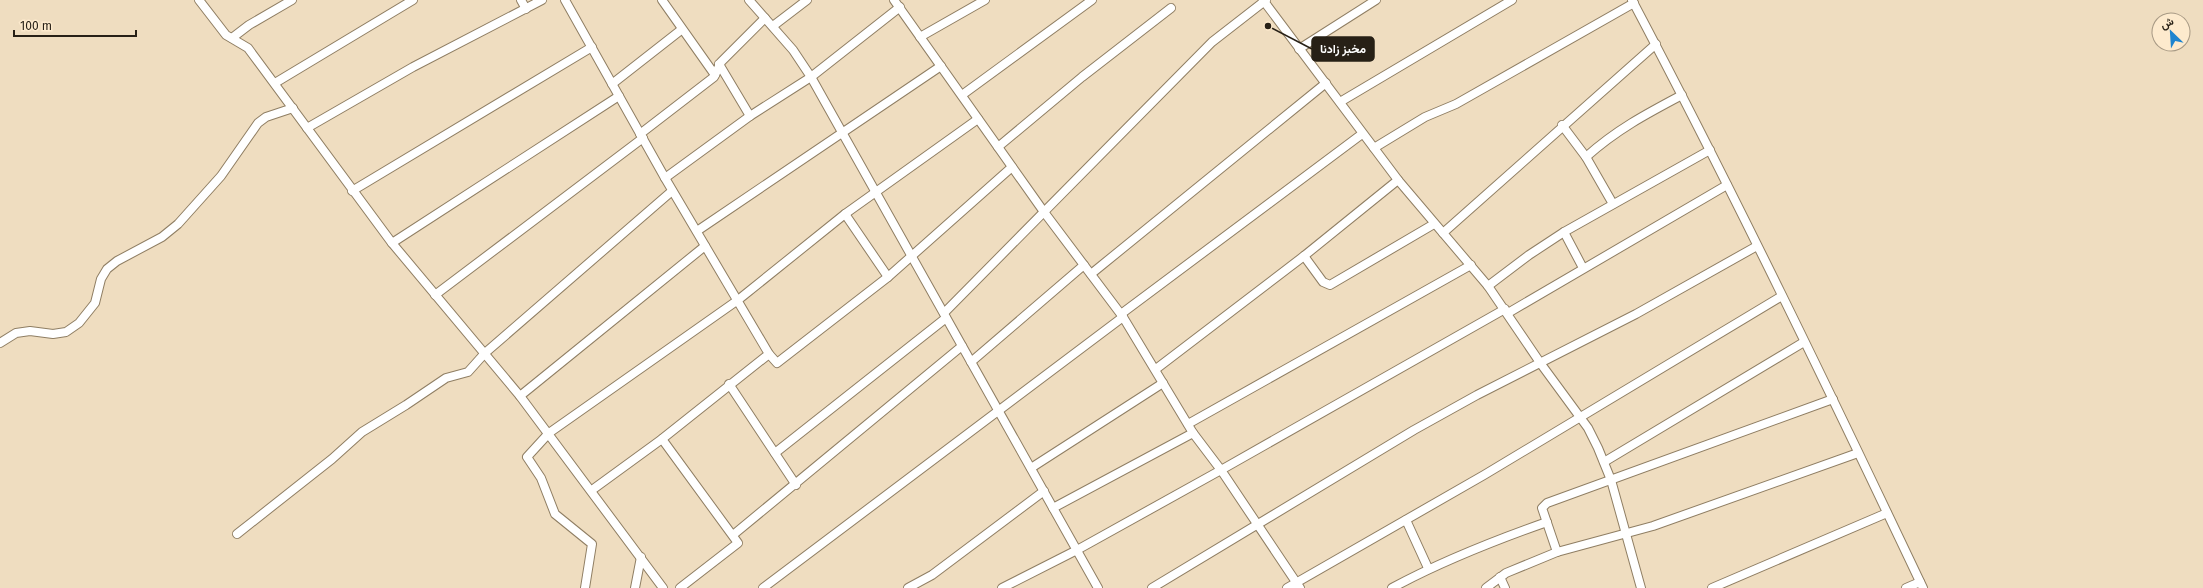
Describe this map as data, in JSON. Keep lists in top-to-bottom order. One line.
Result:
{"places":["مخبز زادنا"],"scale_bar":"100 m","north":"top left"}
